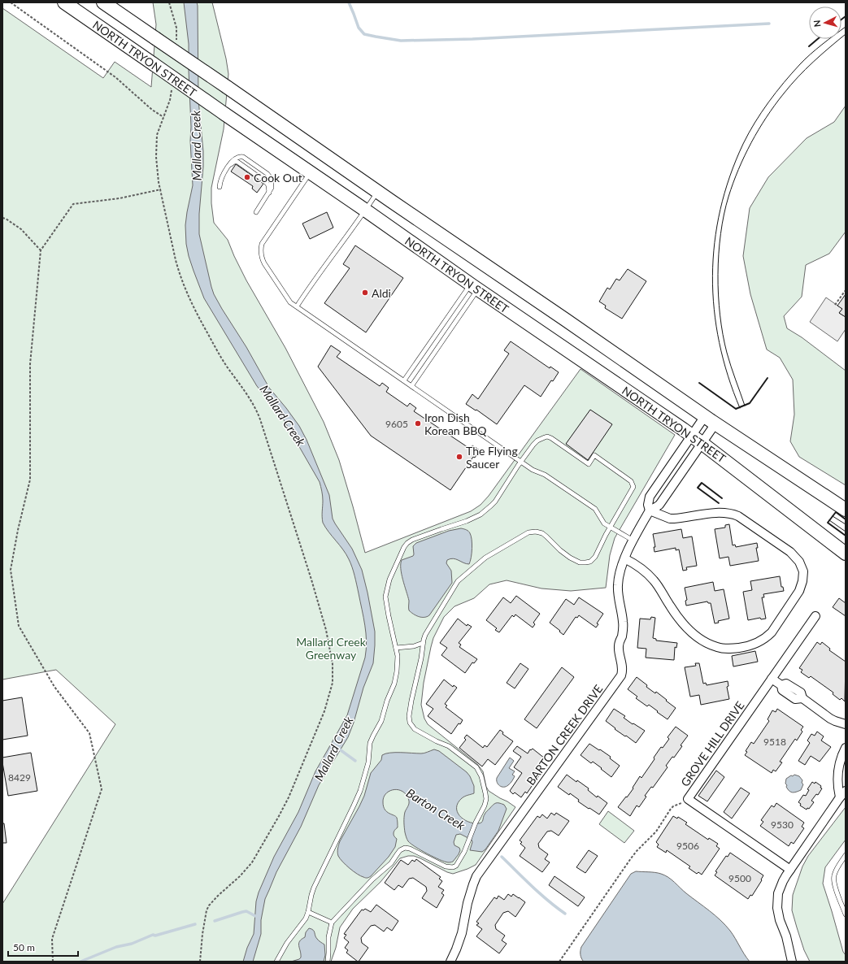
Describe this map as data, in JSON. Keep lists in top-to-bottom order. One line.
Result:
{"streets":{"main road":["NORTH TRYON STREET"],"street":["BARTON CREEK DRIVE","GROVE HILL DRIVE"]},"crossings":[["NORTH TRYON STREET","BARTON CREEK DRIVE"]],"water":["Mallard Creek","Barton Creek"],"parks":["Mallard Creek Greenway"],"places":["Cook Out","Aldi","Iron Dish Korean BBQ","The Flying Saucer"],"house_numbers":["9605","9518","8429","9530","9506","9500"],"scale_bar":"50 m","north":"left"}
